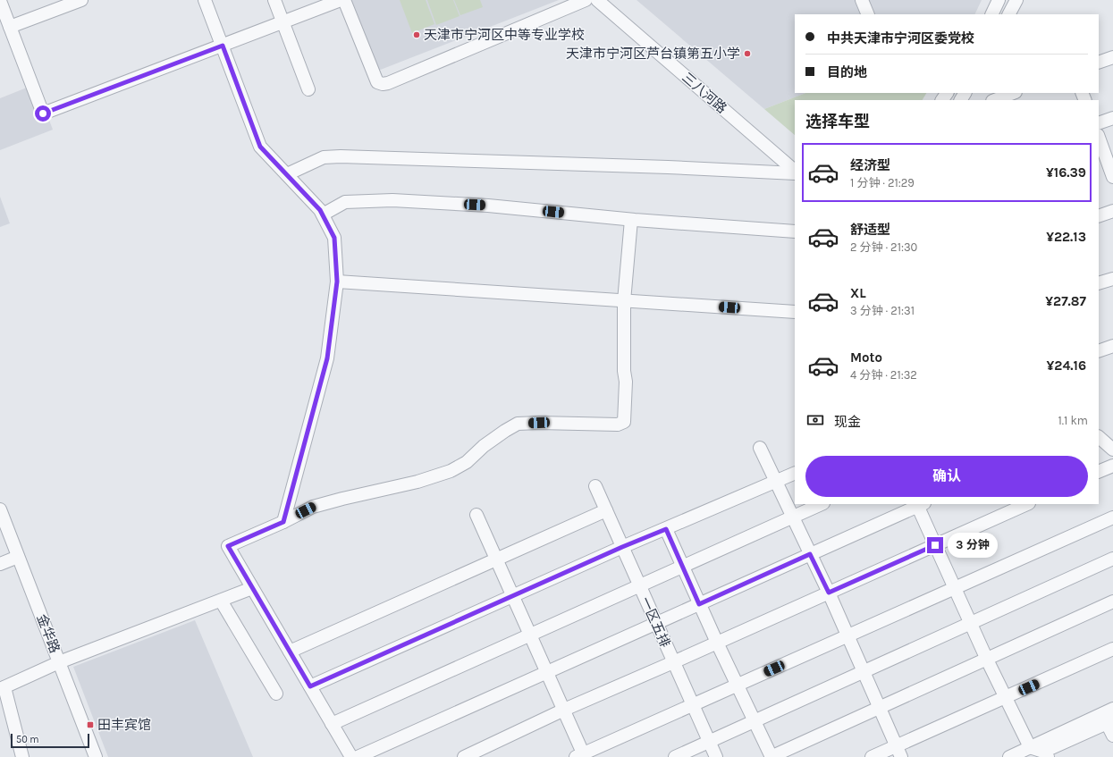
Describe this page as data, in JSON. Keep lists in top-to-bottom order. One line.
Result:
{"streets":{"street":["三八河路","一区五排","金华路"]},"places":{"other":["天津市宁河区中等专业学校","天津市宁河区芦台镇第五小学"],"transit":["田丰宾馆"]},"scale_bar":"50 m","page":{"banner":["中共天津市宁河区委党校","目的地"],"heading":"选择车型","list":[{"name":"经济型","note":"1 分钟 · 21:29","value":"¥16.39"},{"name":"舒适型","note":"2 分钟 · 21:30","value":"¥22.13"},{"name":"XL","note":"3 分钟 · 21:31","value":"¥27.87"},{"name":"Moto","note":"4 分钟 · 21:32","value":"¥24.16"}],"pay":["现金","1.1 km"],"buttons":"确认","bubble":"3 分钟","scale":"50 m"}}
